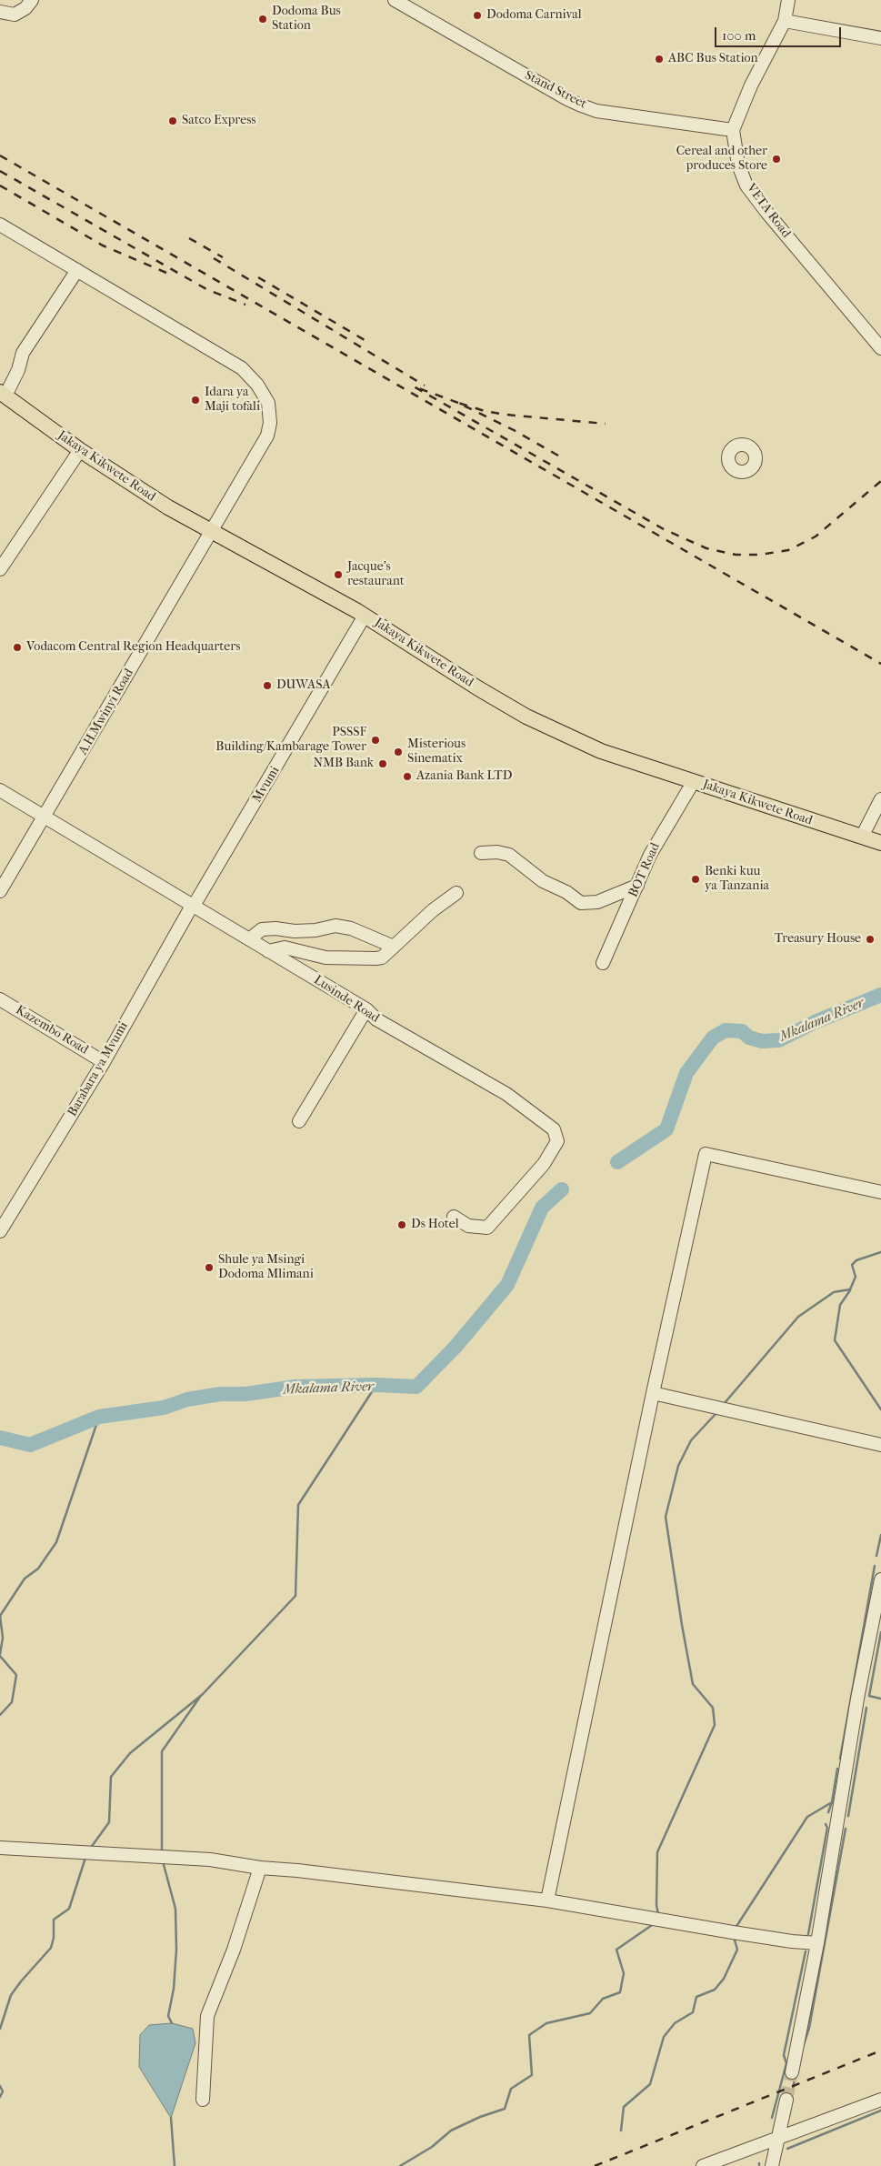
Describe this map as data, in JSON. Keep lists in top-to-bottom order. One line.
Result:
{"streets":{"main road":["Jakaya Kikwete Road"],"street":["Stand Street","VETA Road","A.H.Mwinyi Road","Mvumi","BOT Road","Lusinde Road","Kazembo Road","Barabara ya Mvumi"]},"crossings":[["Stand Street","VETA Road"],["Jakaya Kikwete Road","A.H.Mwinyi Road"],["Jakaya Kikwete Road","Mvumi"],["Jakaya Kikwete Road","BOT Road"],["A.H.Mwinyi Road","Lusinde Road"],["Mvumi","Lusinde Road"],["Mvumi","Barabara ya Mvumi"],["Lusinde Road","Barabara ya Mvumi"],["Kazembo Road","Barabara ya Mvumi"]],"water":["Mkalama River"],"places":["Dodoma Carnival","Dodoma Bus Station","ABC Bus Station","Satco Express","Cereal and other produces Store","Idara ya Maji tofali","Jacque's restaurant","Vodacom Central Region Headquarters","DUWASA","PSSSF Building/Kambarage Tower","Misterious Sinematix","NMB Bank","Azania Bank LTD","Benki kuu ya Tanzania","Treasury House","Ds Hotel","Shule ya Msingi Dodoma Mlimani"],"scale_bar":"100 m"}
